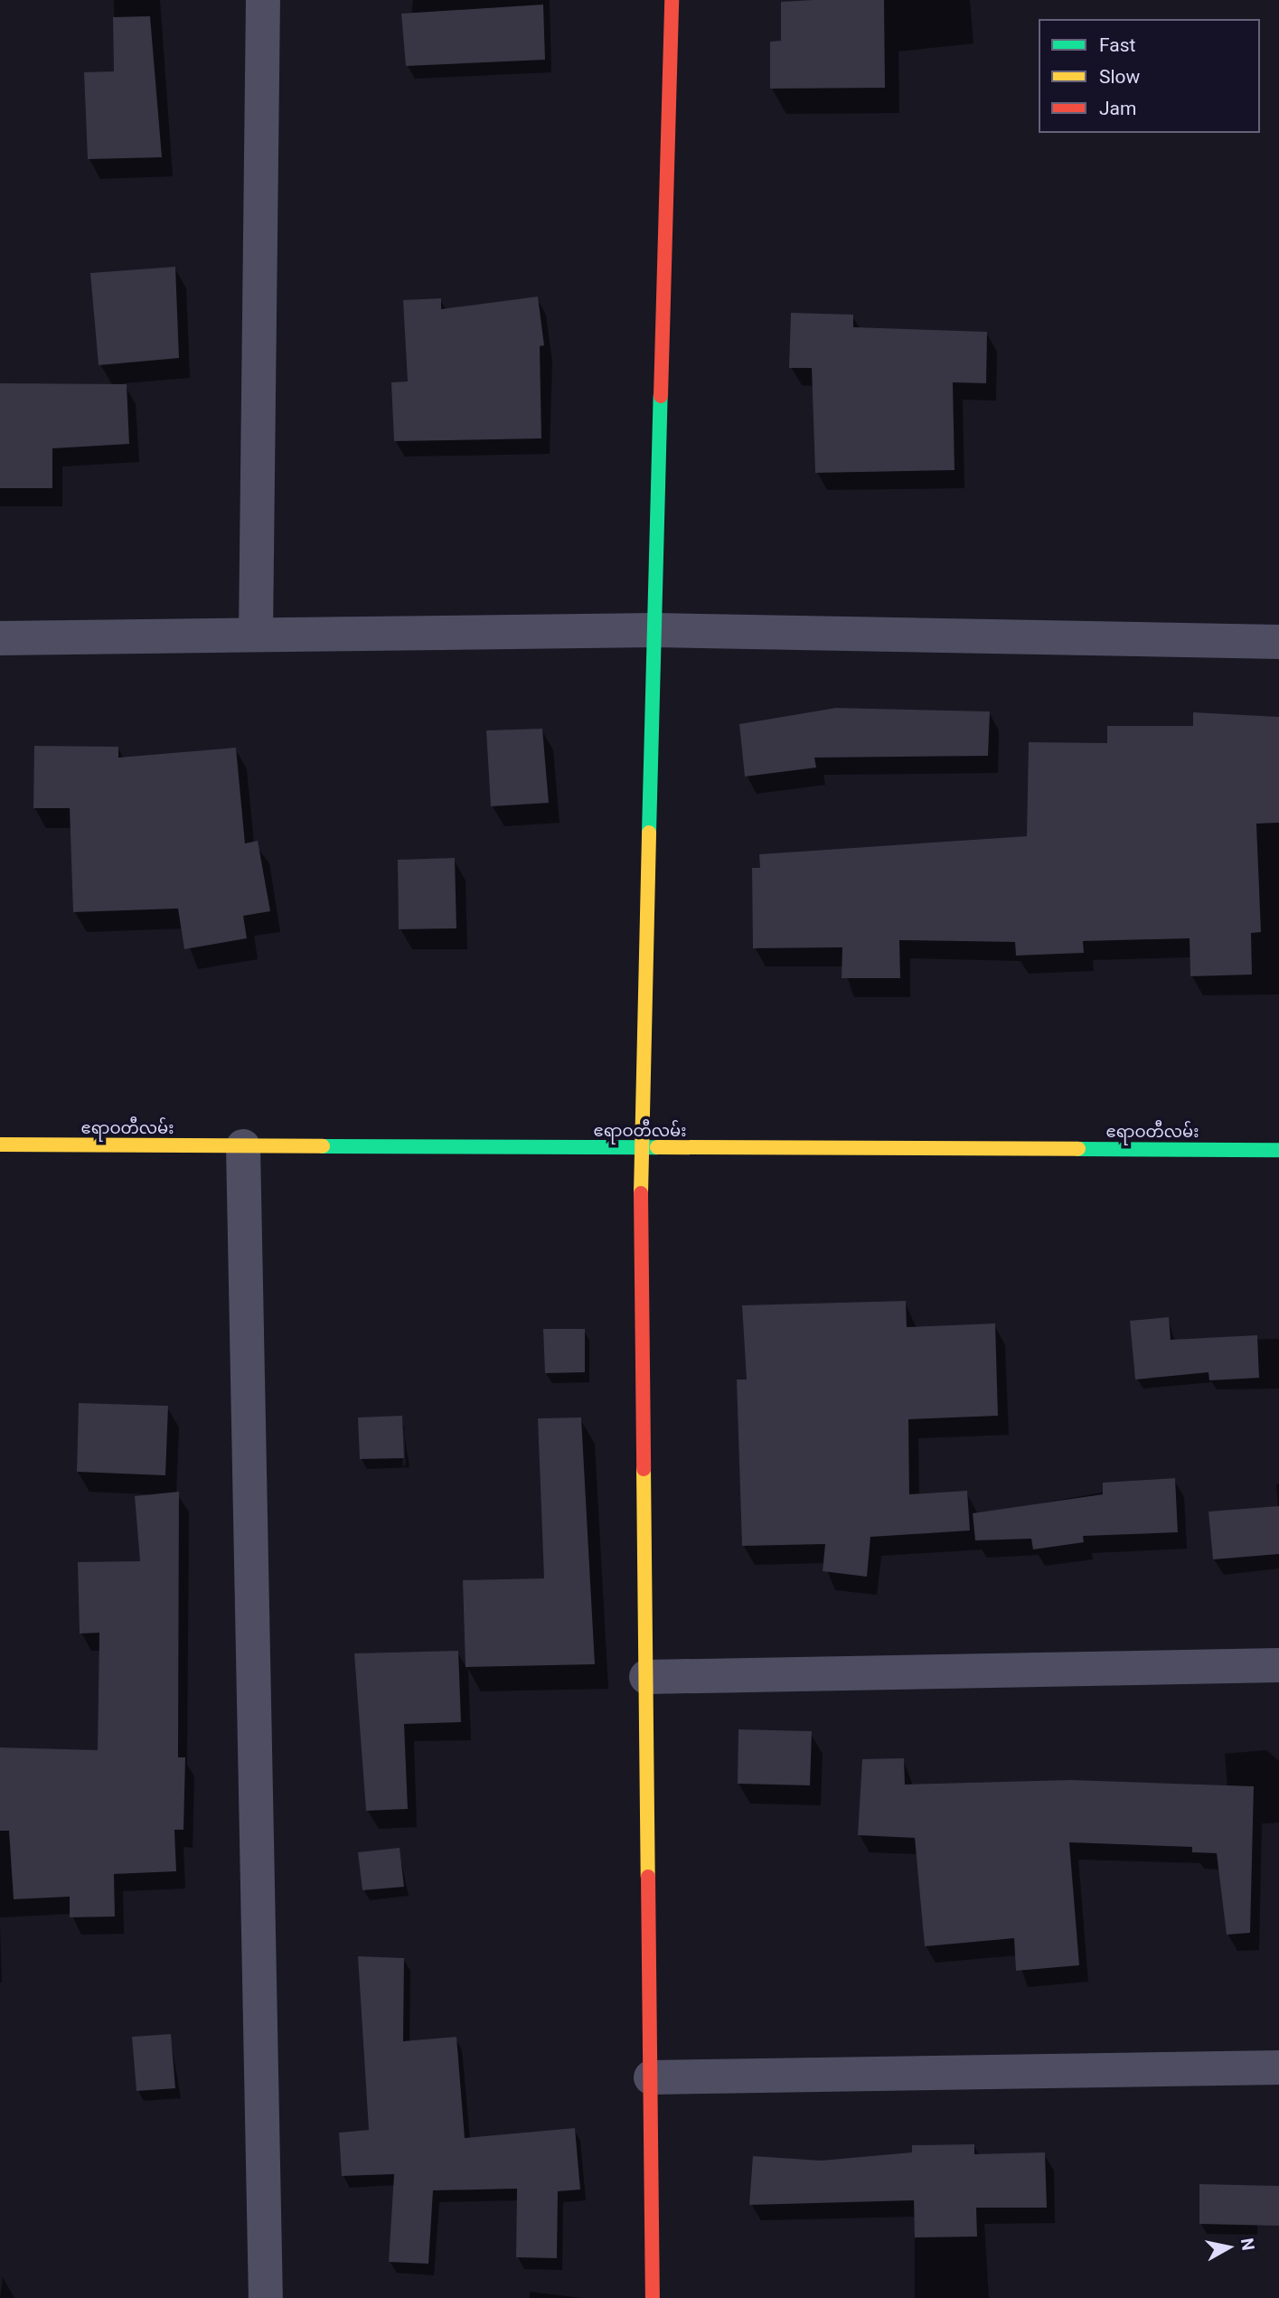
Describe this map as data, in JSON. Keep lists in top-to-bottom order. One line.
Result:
{"streets":{"street":["ဧရာဝတီလမ်း"]},"legend":["Fast","Slow","Jam"],"north":"right"}
